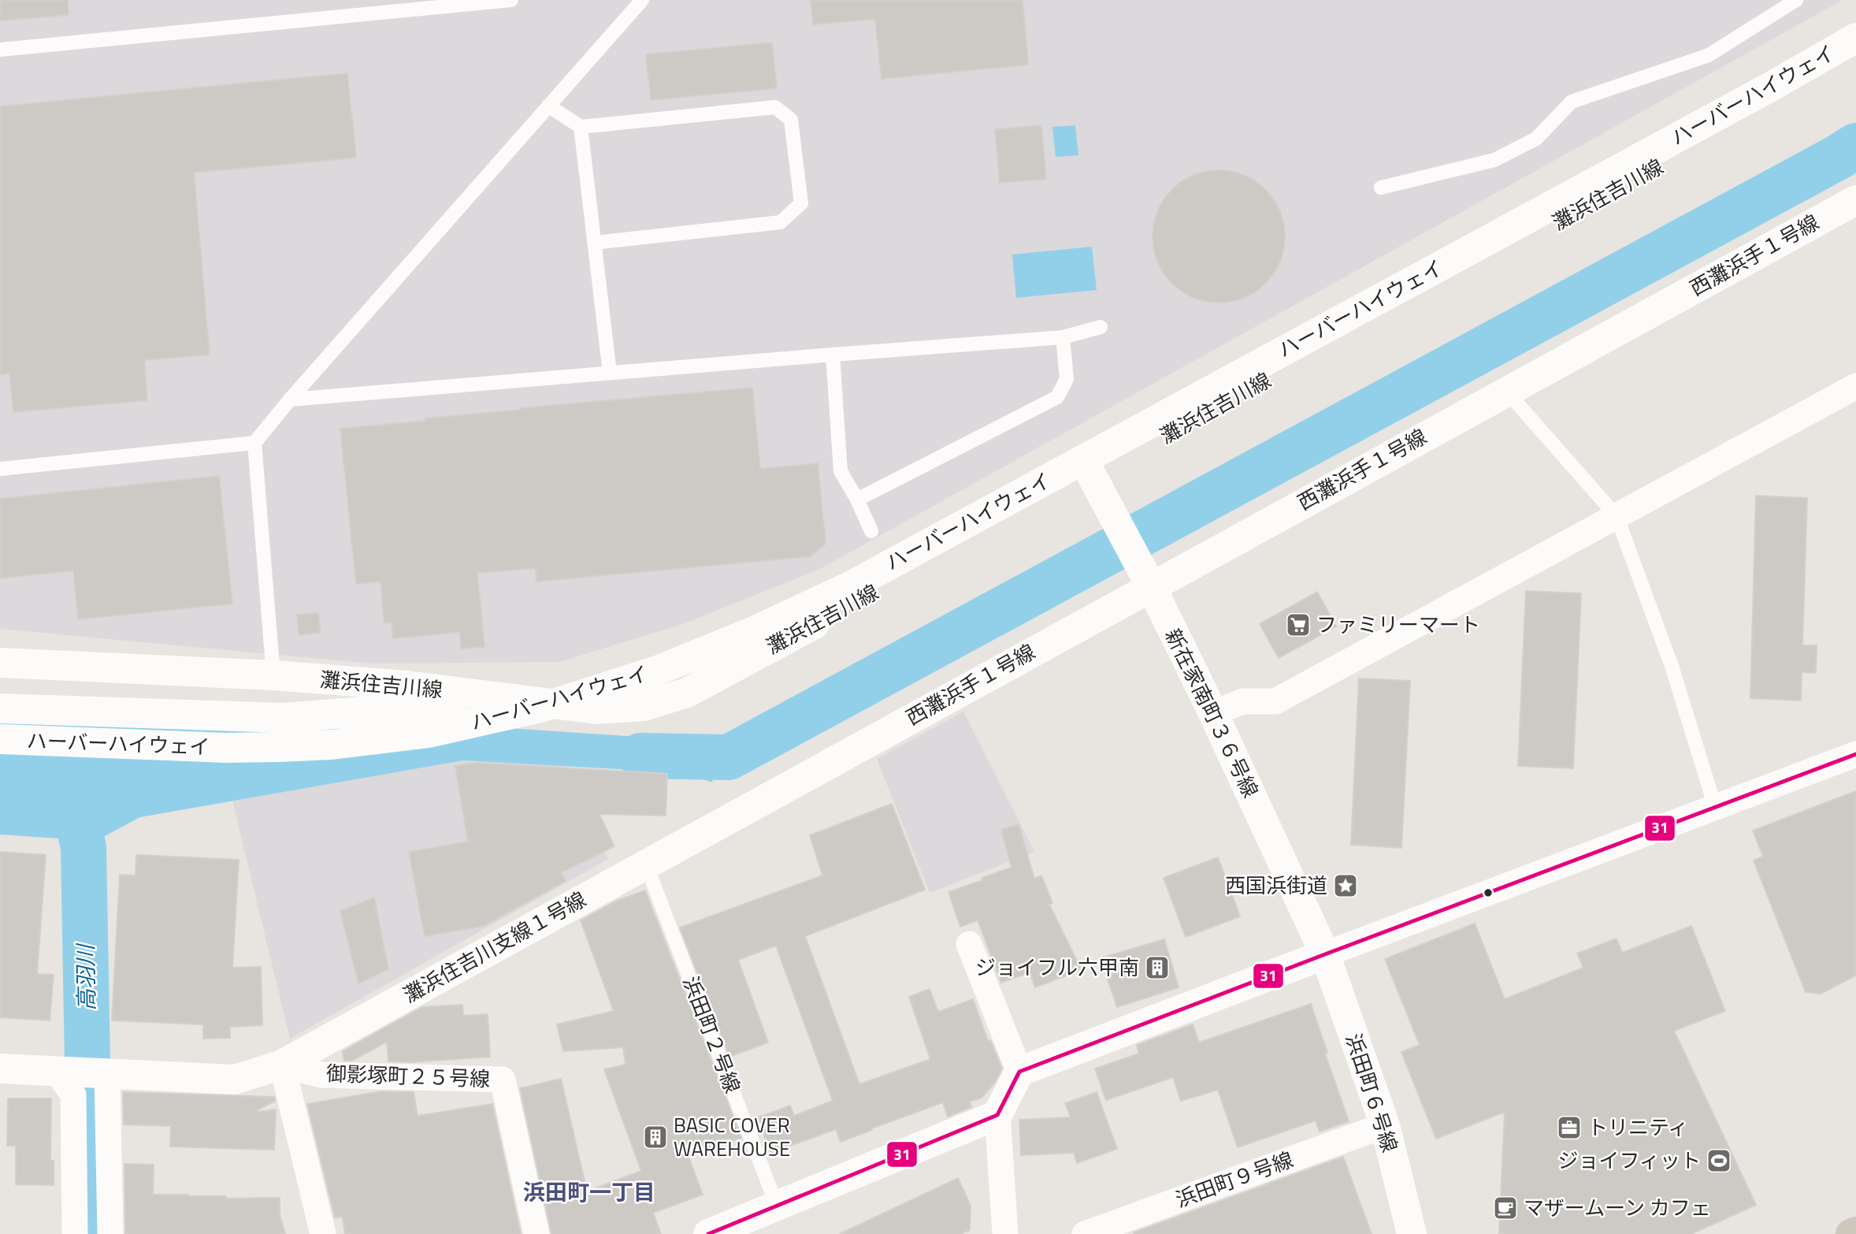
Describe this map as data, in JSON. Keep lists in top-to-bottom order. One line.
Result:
{"streets":{"street":["ハーバーハイウェイ","灘浜住吉川線","西灘浜手１号線","新在家南町３６号線","灘浜住吉川支線１号線","御影塚町２５号線","浜田町６号線","浜田町９号線"],"lane":["浜田町２号線"]},"crossings":[["灘浜住吉川線","新在家南町３６号線"],["西灘浜手１号線","新在家南町３６号線"],["西灘浜手１号線","灘浜住吉川支線１号線"],["新在家南町３６号線","浜田町６号線"],["灘浜住吉川支線１号線","浜田町２号線"],["灘浜住吉川支線１号線","御影塚町２５号線"],["浜田町６号線","浜田町９号線"]],"districts":["浜田町一丁目"],"water":["高羽川"],"places":{"supermarket":["ファミリーマート"],"place":["西国浜街道"],"building":["ジョイフル六甲南","BASIC COVER WAREHOUSE"],"office":["トリニティ"],"sports":["ジョイフィット"],"cafe":["マザームーン カフェ"]},"lines":["transit line 31"]}
